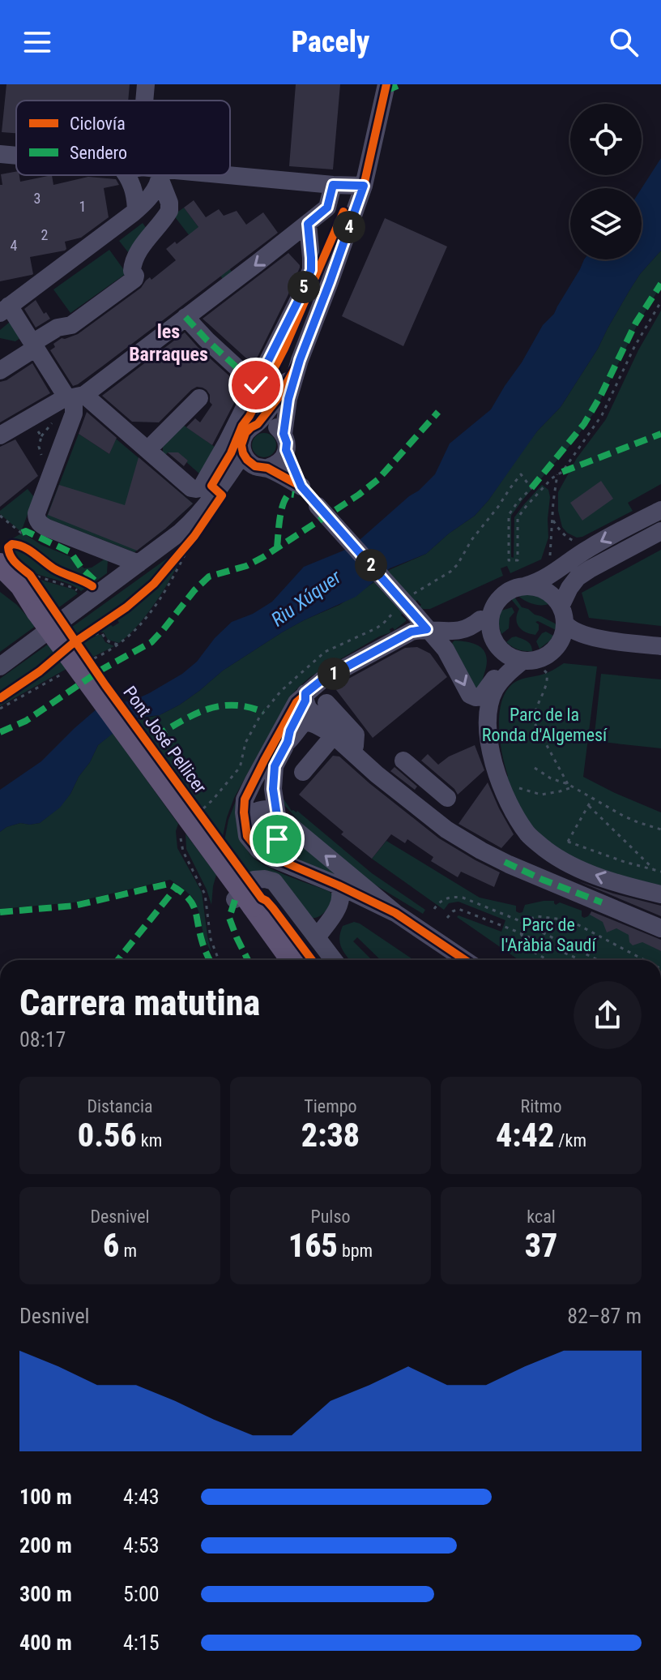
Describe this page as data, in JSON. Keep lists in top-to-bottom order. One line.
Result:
{"streets":{"main road":["Pont José Pellicer"]},"districts":["les Barraques"],"water":["Riu Xúquer"],"parks":["Parc de la Ronda d'Algemesí","Parc de l'Aràbia Saudí"],"house_numbers":["3","1","2","4"],"legend":["Ciclovía","Sendero"],"page":{"header":"Pacely","pins":["4","5","2","1"],"heading":["Carrera matutina","08:17"],"stats":[["Distancia","0.56 km"],["Tiempo","2:38"],["Ritmo","4:42 /km"],["Desnivel","6 m"],["Pulso","165 bpm"],["kcal","37"]],"chart":["Desnivel","82–87 m"],"list":[{"name":"100 m","note":"4:43"},{"name":"200 m","note":"4:53"},{"name":"300 m","note":"5:00"},{"name":"400 m","note":"4:15"}]}}
